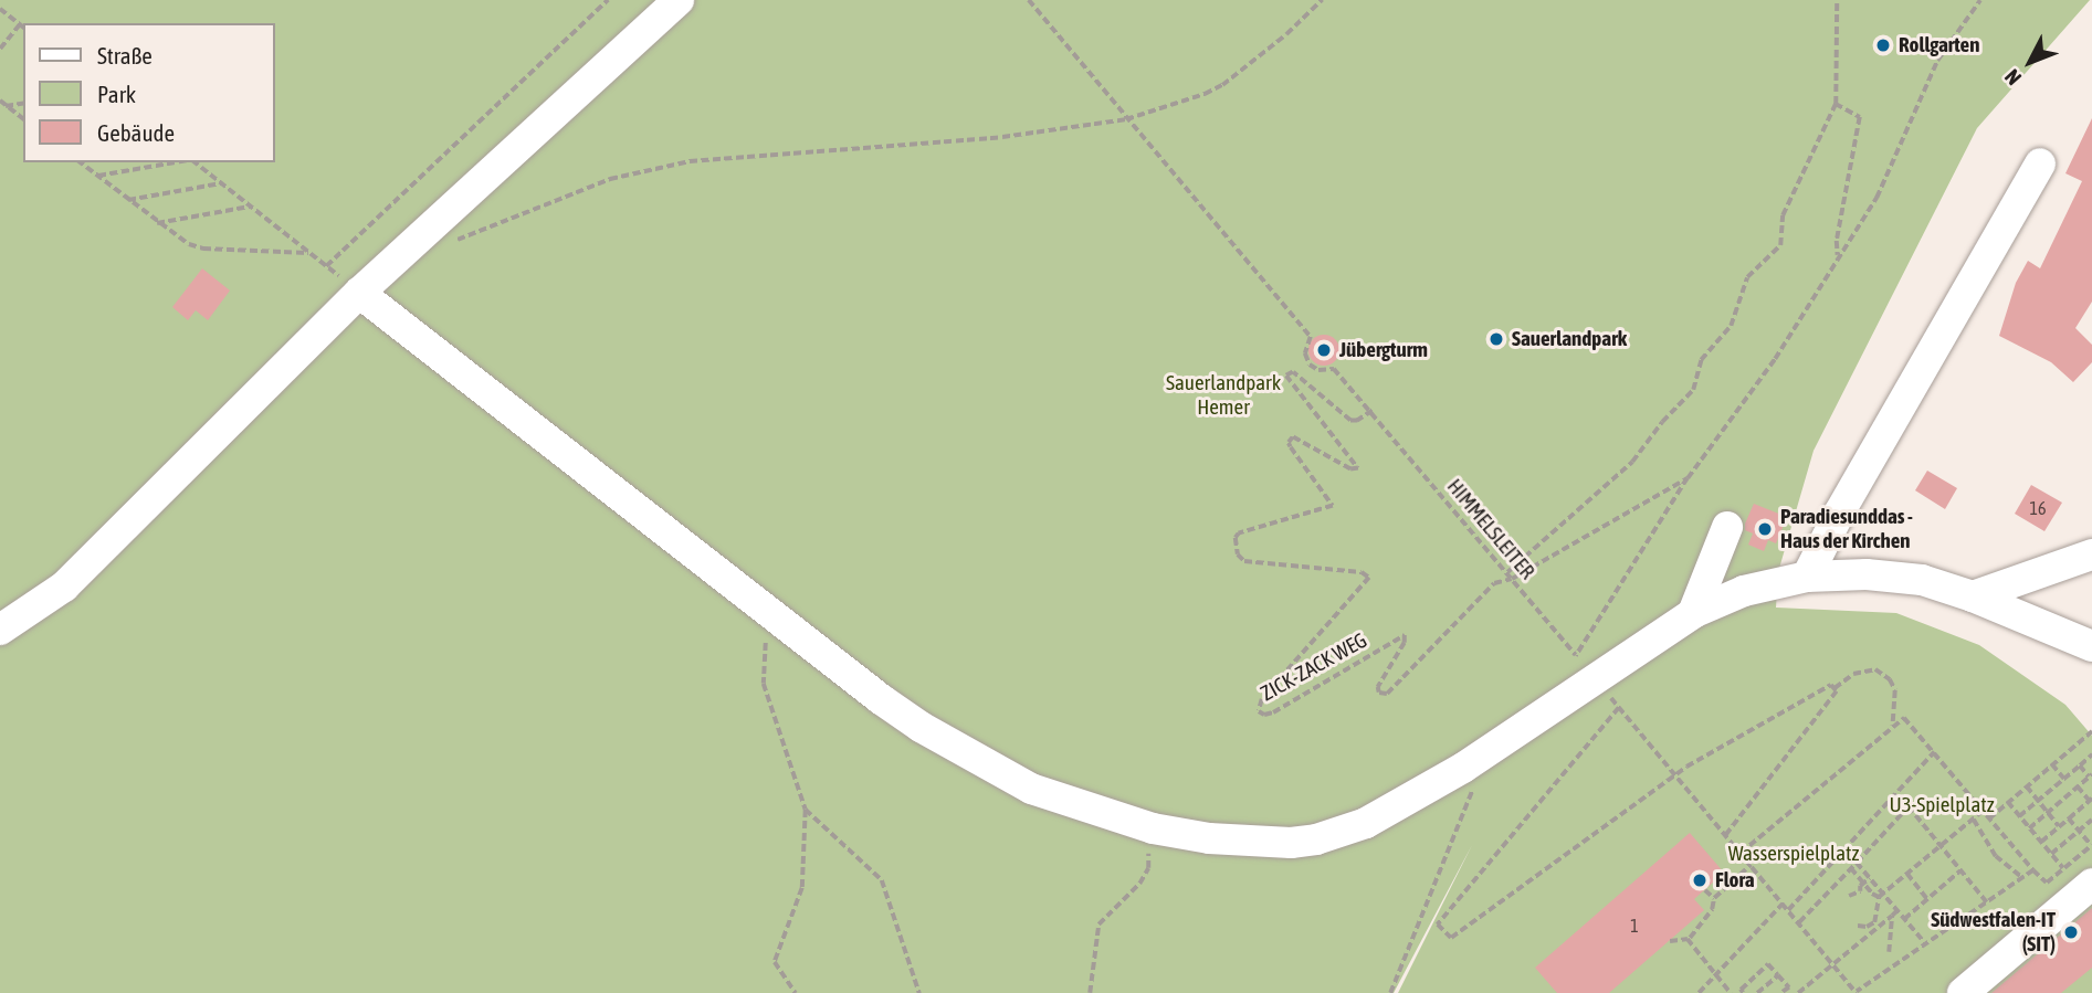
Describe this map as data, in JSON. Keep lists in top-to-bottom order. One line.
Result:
{"streets":{"path":["HIMMELSLEITER","ZICK-ZACK WEG"]},"crossings":[["HIMMELSLEITER","ZICK-ZACK WEG"]],"parks":["Sauerlandpark Hemer","U3-Spielplatz","Wasserspielplatz"],"places":["Rollgarten","Sauerlandpark","Jübergturm","Paradiesunddas - Haus der Kirchen","Flora","Südwestfalen-IT (SIT)"],"house_numbers":["16","1"],"legend":["Straße","Park","Gebäude"],"north":"bottom left"}
